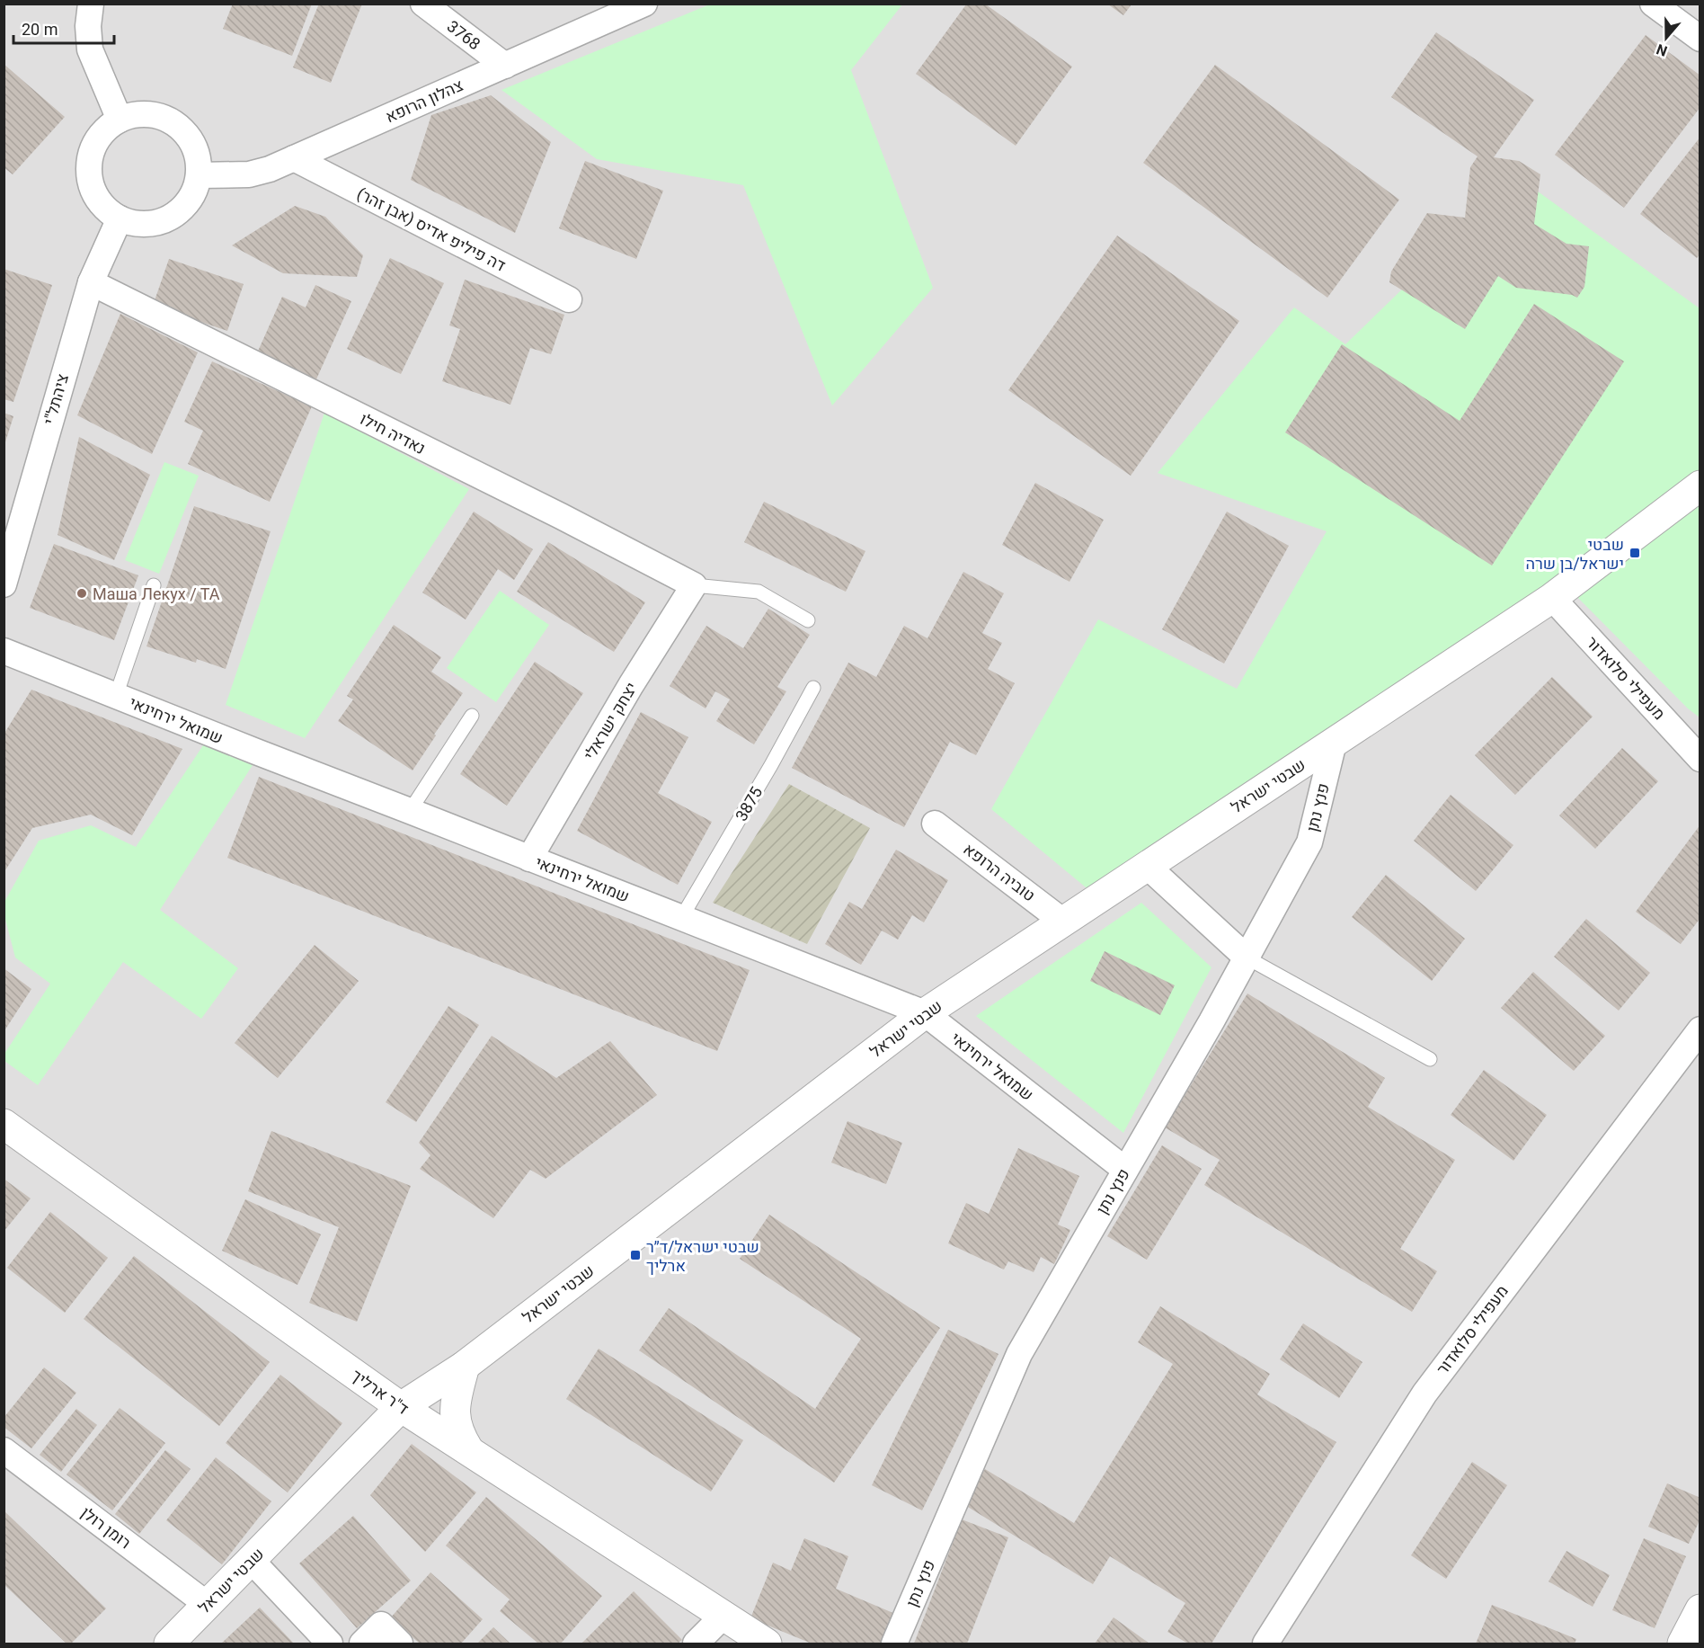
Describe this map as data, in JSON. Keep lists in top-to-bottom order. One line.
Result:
{"streets":{"street":["3768","צהלון הרופא","דה פיליפ אדיס (אבן זהר)","ציהתל\"י","נאדיה חילו","מעפילי סלואדור","שמואל ירחינאי","יצחק ישראלי","שבטי ישראל","פנץ נתן","טוביה הרופא","ד\"ר ארליך","רומן רולן"],"lane":["3875"]},"crossings":[["3768","צהלון הרופא"],["צהלון הרופא","דה פיליפ אדיס (אבן זהר)"],["צהלון הרופא","ציהתל\"י"],["ציהתל\"י","נאדיה חילו"],["נאדיה חילו","יצחק ישראלי"],["מעפילי סלואדור","שבטי ישראל"],["שמואל ירחינאי","יצחק ישראלי"],["שמואל ירחינאי","שבטי ישראל"],["שמואל ירחינאי","3875"],["שמואל ירחינאי","פנץ נתן"],["שבטי ישראל","פנץ נתן"],["שבטי ישראל","טוביה הרופא"],["שבטי ישראל","ד\"ר ארליך"],["שבטי ישראל","רומן רולן"]],"places":{"transit":["שבטי ישראל/בן שרה","שבטי ישראל/ד״ר ארליך"],"other":["Маша Лекух / ТА"]},"scale_bar":"20 m","north":"bottom"}
